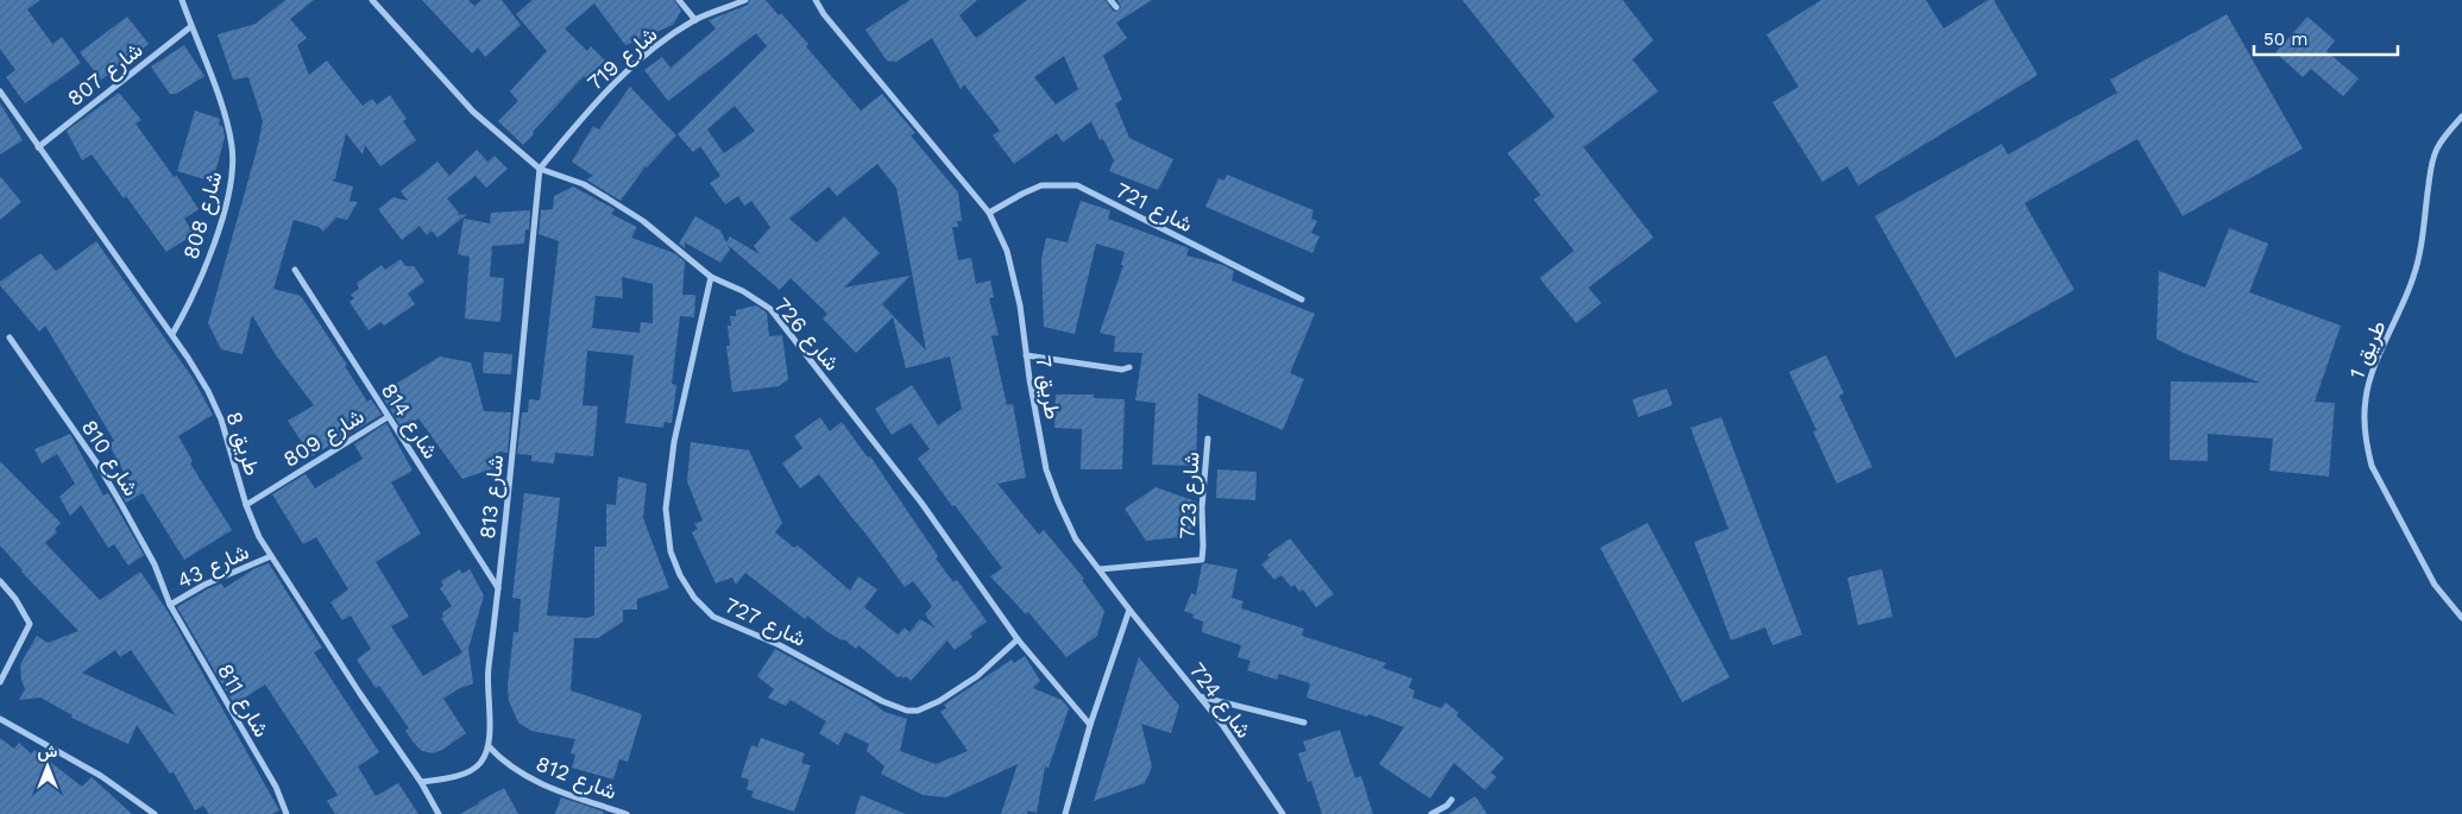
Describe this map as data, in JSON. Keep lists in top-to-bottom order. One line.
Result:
{"streets":{"street":["شارع 719","شارع 807","شارع 721","شارع 808","شارع 726","طريق 1","7 طريق","شارع 814","شارع 809","طريق 8","شارع 810","شارع 723","شارع 813","شارع 43","شارع 727","شارع 811","شارع 724","شارع 812"]},"crossings":[["شارع 719","شارع 726"],["شارع 719","شارع 813"],["شارع 807","شارع 808"],["شارع 807","طريق 8"],["شارع 721","7 طريق"],["شارع 808","طريق 8"],["شارع 726","شارع 813"],["شارع 726","شارع 727"],["7 طريق","شارع 723"],["7 طريق","شارع 724"],["شارع 814","شارع 809"],["شارع 814","شارع 813"],["شارع 809","طريق 8"],["طريق 8","شارع 43"],["شارع 810","شارع 43"],["شارع 810","شارع 811"],["شارع 813","شارع 812"],["شارع 43","شارع 811"]],"scale_bar":"50 m","north":"top"}
